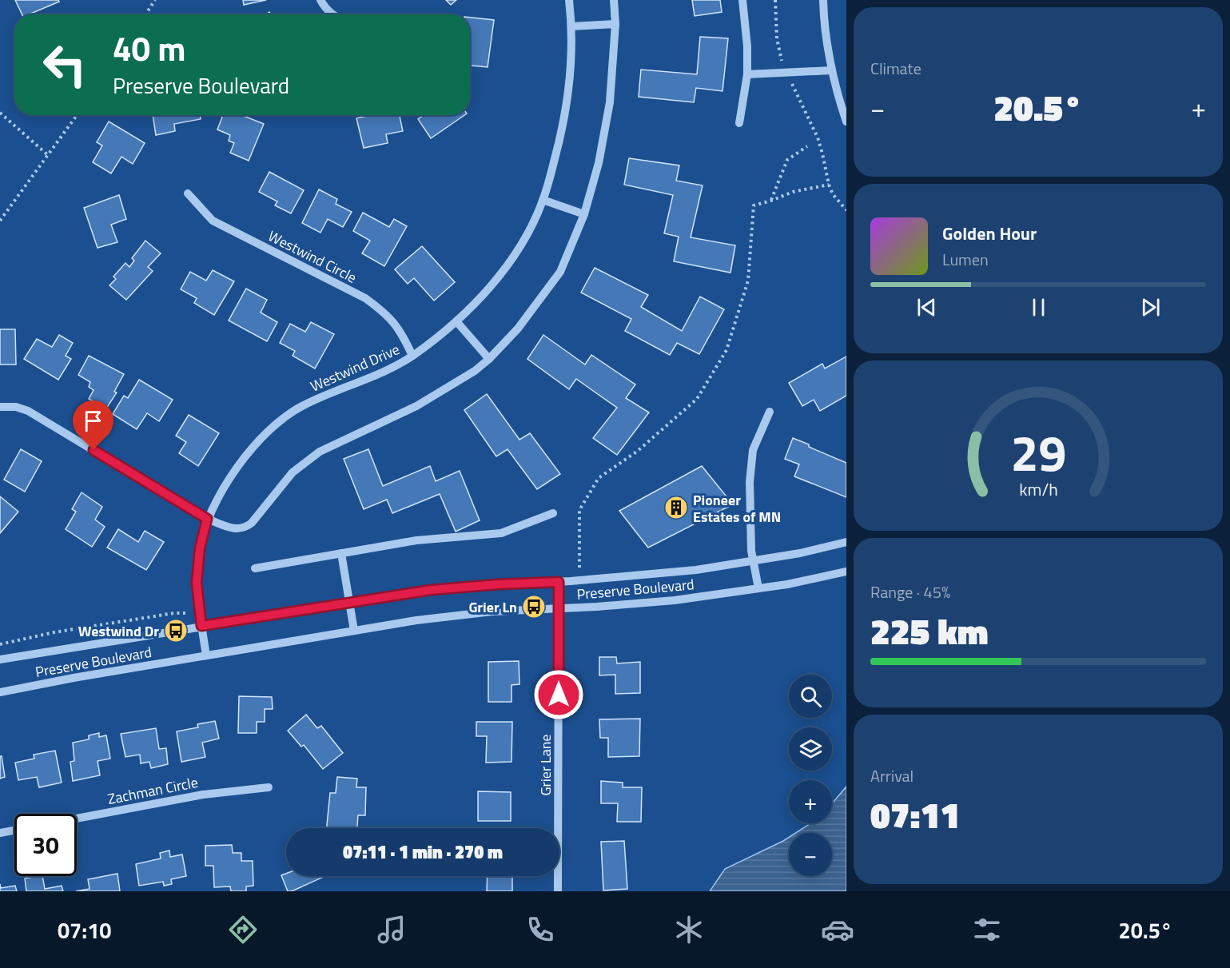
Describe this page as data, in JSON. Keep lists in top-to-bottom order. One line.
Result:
{"streets":{"street":["Westwind Circle","Westwind Drive","Preserve Boulevard","Grier Lane","Zachman Circle"]},"crossings":[["Westwind Circle","Westwind Drive"],["Westwind Drive","Preserve Boulevard"],["Preserve Boulevard","Grier Lane"]],"places":{"building":["Pioneer Estates of MN"],"bus stop":["Grier Ln","Westwind Dr"]},"page":{"tile":["Climate",["Range · 45%","225 km"],["Arrival","07:11"]],"turn":["40 m","Preserve Boulevard"],"heat":["−","20.5°","+"],"song":["Golden Hour","Lumen"],"map_buttons":["+","−"],"limit":"30","trip":"07:11 · 1 min · 270 m","tabs":["07:10","20.5°"],"gauge":["29","km/h"]}}
